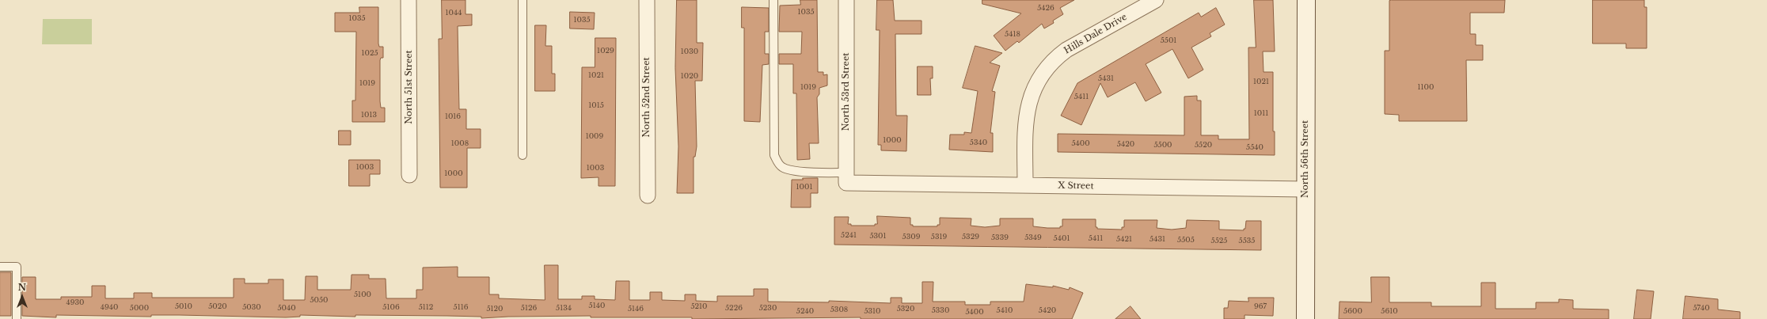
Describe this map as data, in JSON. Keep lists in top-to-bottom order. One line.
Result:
{"streets":{"main road":["North 56th Street"],"street":["Hills Dale Drive","North 51st Street","North 53rd Street","North 52nd Street","X Street"]},"crossings":[["Hills Dale Drive","X Street"],["North 53rd Street","X Street"],["North 56th Street","X Street"]],"house_numbers":["5426","1035","1044","1035","1035","5418","5501","1029","1030","1025","1021","1020","5431","1021","1019","1019","1100","5411","1015","1011","1013","1016","1009","1000","5340","1008","5400","5420","5500","5520","5540","1003","1003","1000","1001","5241","5301","5309","5319","5329","5339","5349","5401","5411","5421","5431","5505","5525","5535","5100","5050","4930","5140","5010","5020","5210","967","4940","5030","5106","5112","5116","5000","5040","5126","5134","5226","5230","5740","5120","5146","5320","5308","5330","5410","5420","5240","5310","5600","5610","5400"],"north":"top"}
